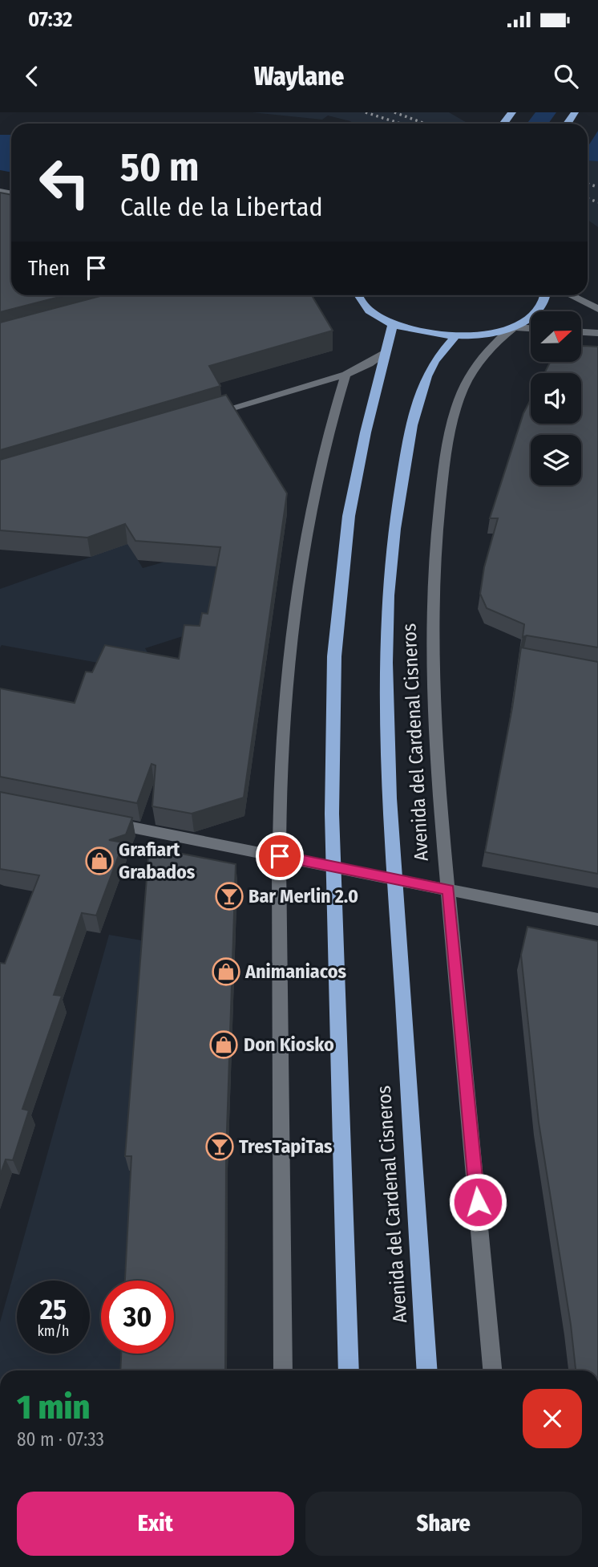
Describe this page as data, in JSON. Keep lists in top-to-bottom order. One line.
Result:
{"streets":{"highway":["Avenida del Cardenal Cisneros"]},"places":{"shop":["Grafiart Grabados","Animaniacos","Don Kiosko"],"bar":["Bar Merlin 2.0","TresTapiTas"]},"north":"right","page":{"status":"07:32","header":"Waylane","turn":["50 m","Calle de la Libertad"],"then":"Then","speed":"25 km/h","limit":"30","heading":["1 min","80 m · 07:33"],"buttons":["Exit","Share"]}}
